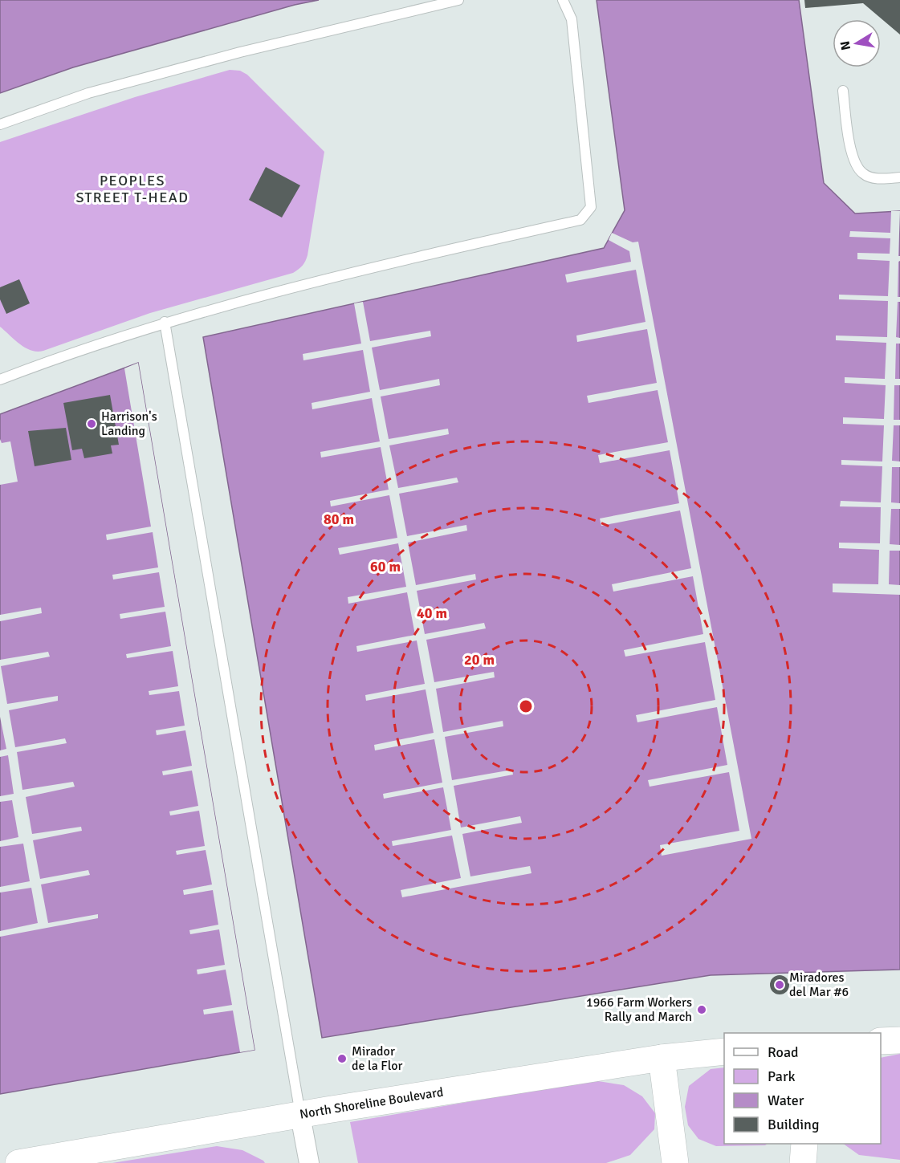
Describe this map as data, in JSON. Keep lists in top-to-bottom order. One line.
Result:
{"streets":{"main road":["North Shoreline Boulevard"]},"districts":["PEOPLES STREET T-HEAD"],"places":["Harrison's Landing","Miradores del Mar #6","1966 Farm Workers Rally and March","Mirador de la Flor"],"legend":["Road","Park","Water","Building"],"north":"left","rings":["80 m","60 m","40 m","20 m"]}
